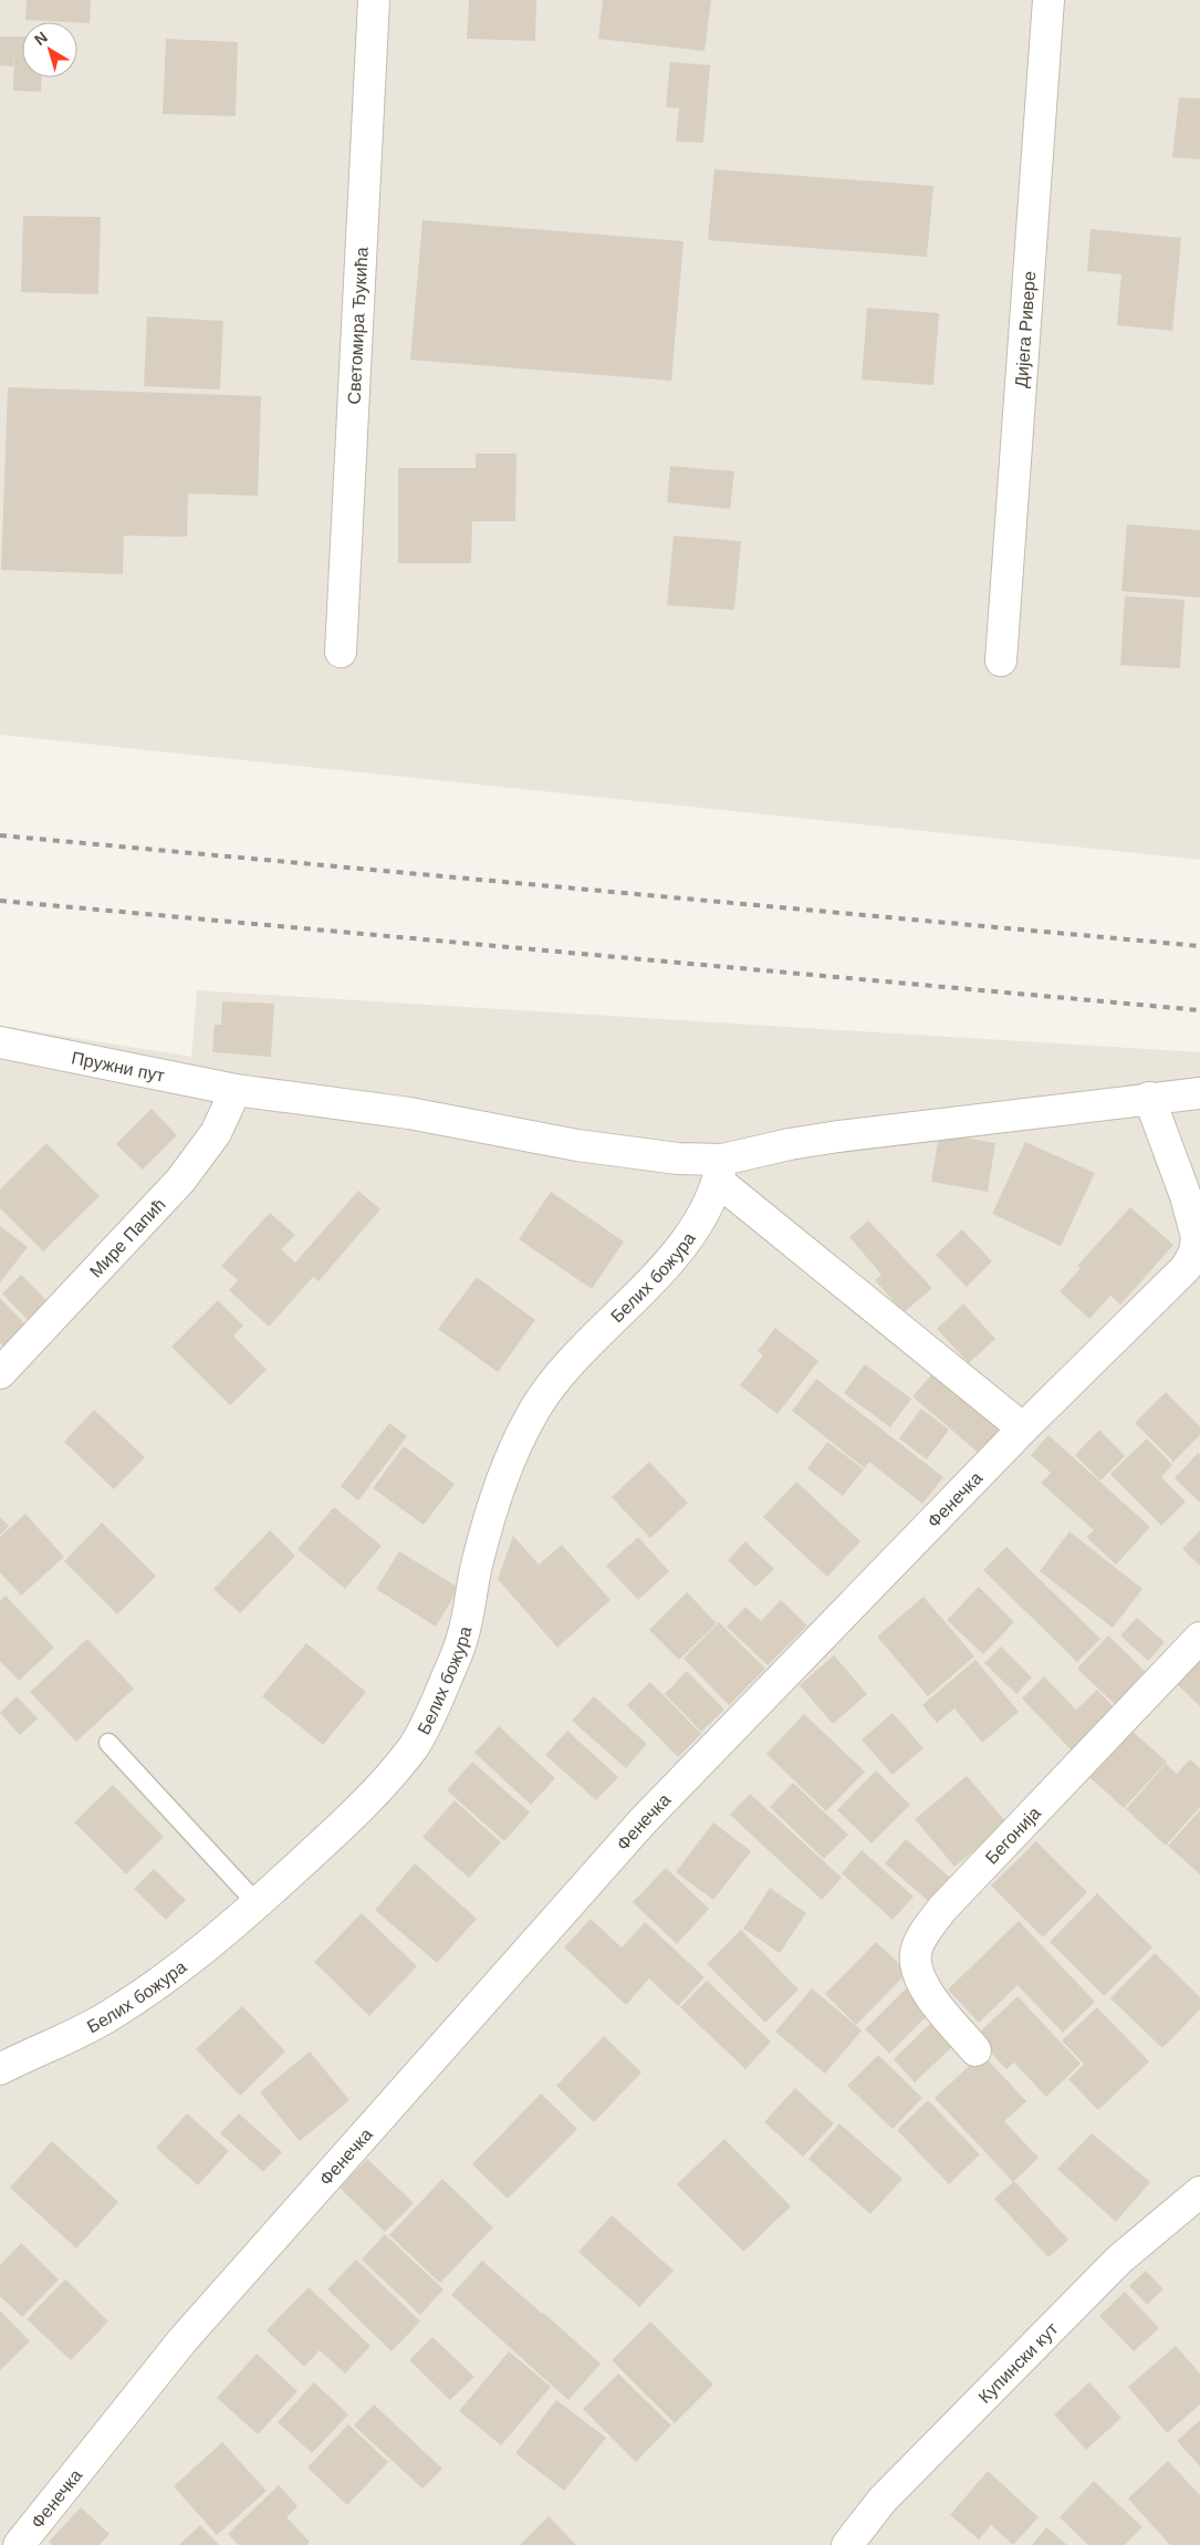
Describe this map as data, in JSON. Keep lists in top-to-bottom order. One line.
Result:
{"streets":{"street":["Светомира Ђукића","Дијега Ривере","Пружни пут","Мире Папић","Белих божура","Фенечка","Бегонија","Купински кут"]},"crossings":[["Пружни пут","Мире Папић"],["Пружни пут","Белих божура"],["Пружни пут","Фенечка"]],"north":"top left"}
